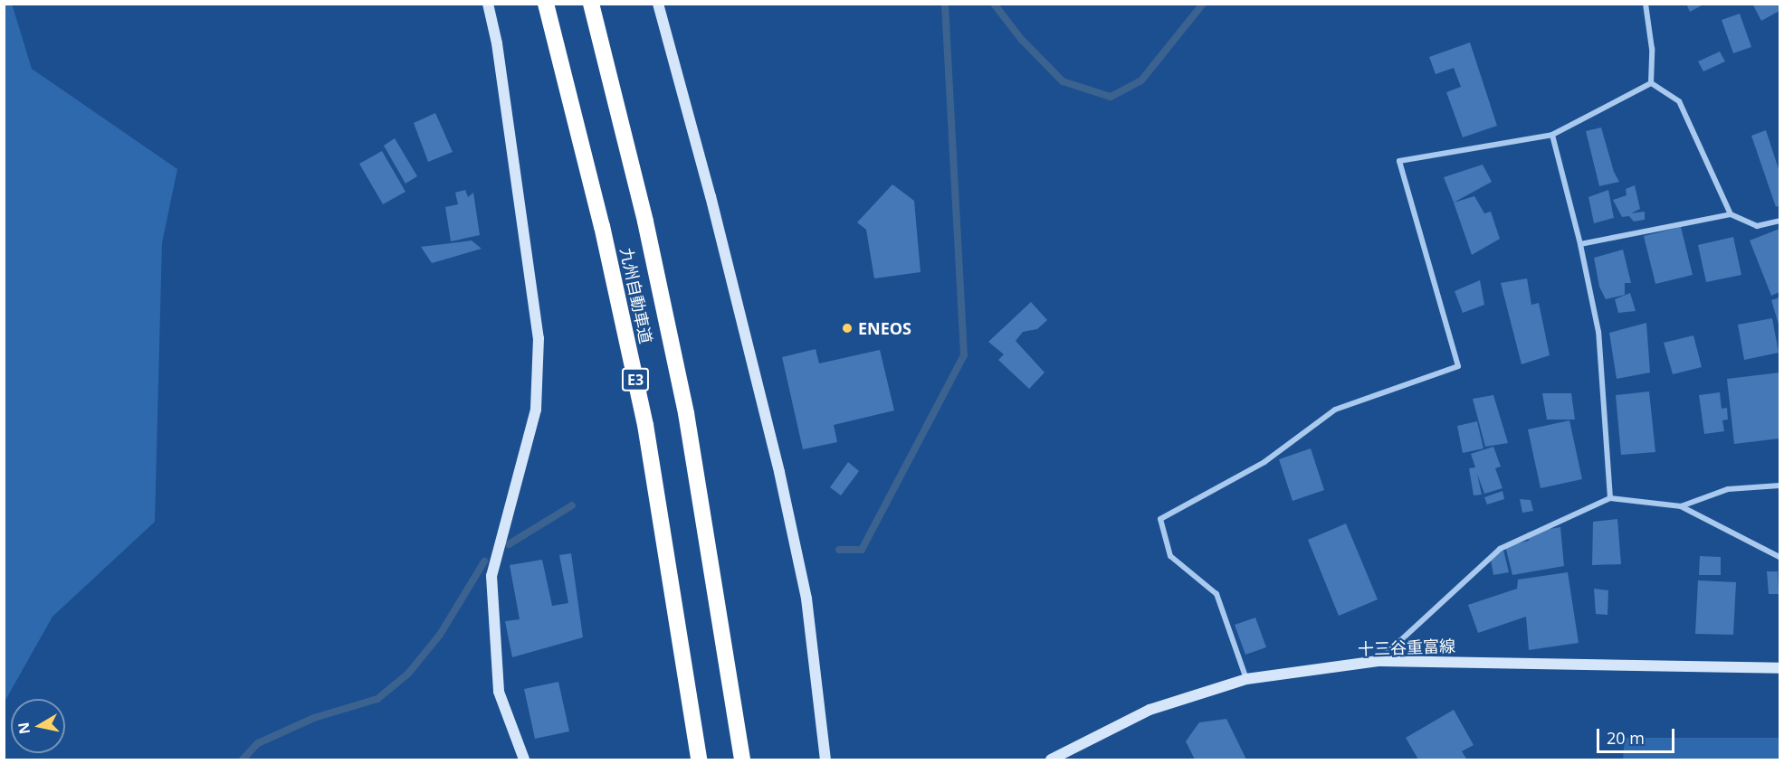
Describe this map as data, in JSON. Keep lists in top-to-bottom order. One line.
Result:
{"streets":{"highway":["九州自動車道","E3"],"street":["十三谷重富線"]},"places":["ENEOS"],"scale_bar":"20 m","north":"left"}
